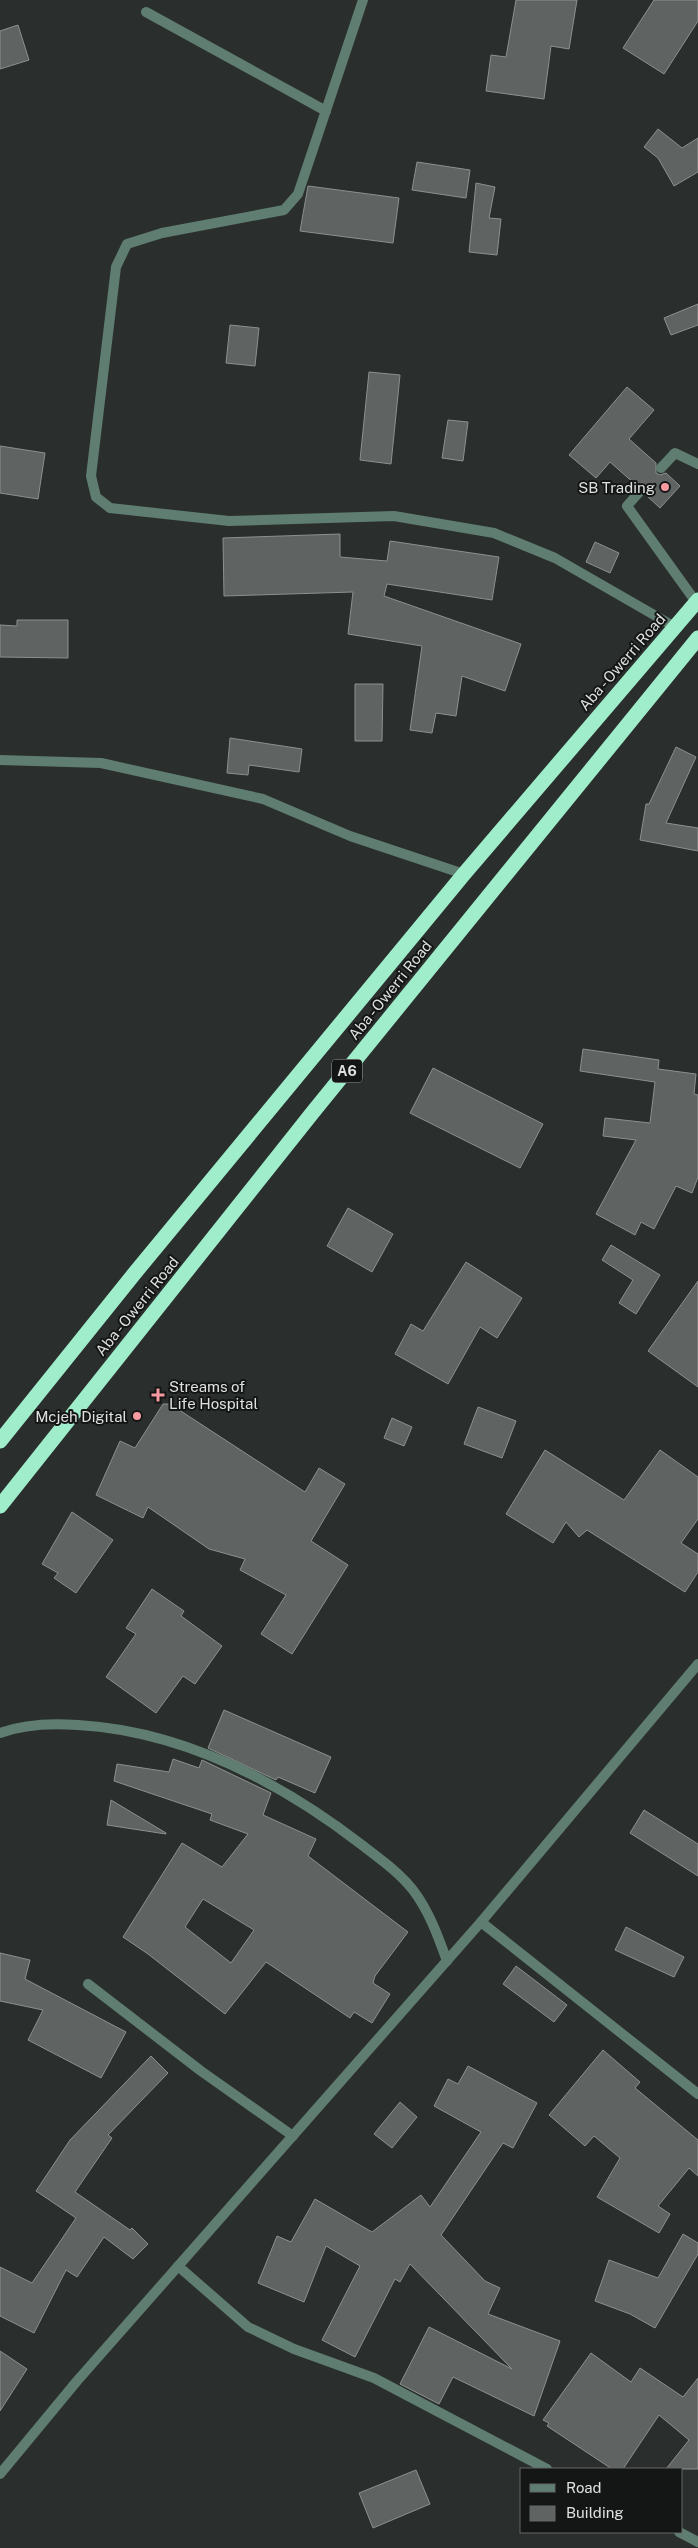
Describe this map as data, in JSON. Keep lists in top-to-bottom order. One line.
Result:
{"streets":{"highway":["Aba - Owerri Road","A6"]},"places":{"other":["SB Trading","Mcjeh Digital"],"health":["Streams of Life Hospital"]},"legend":["Road","Building"]}
